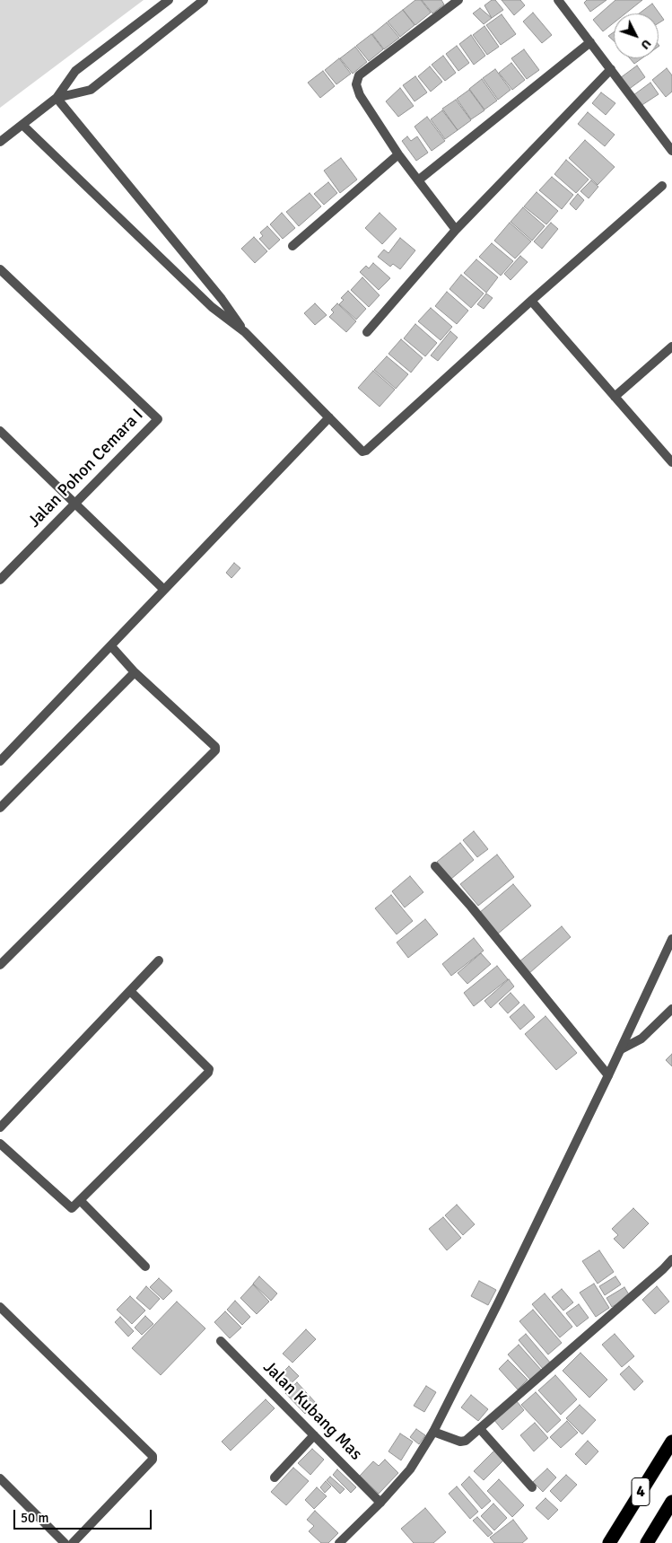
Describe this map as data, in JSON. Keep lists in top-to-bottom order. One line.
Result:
{"streets":{"highway":["4"],"street":["Jalan Pohon Cemara I","Jalan Kubang Mas"]},"scale_bar":"50 m","north":"bottom right"}
